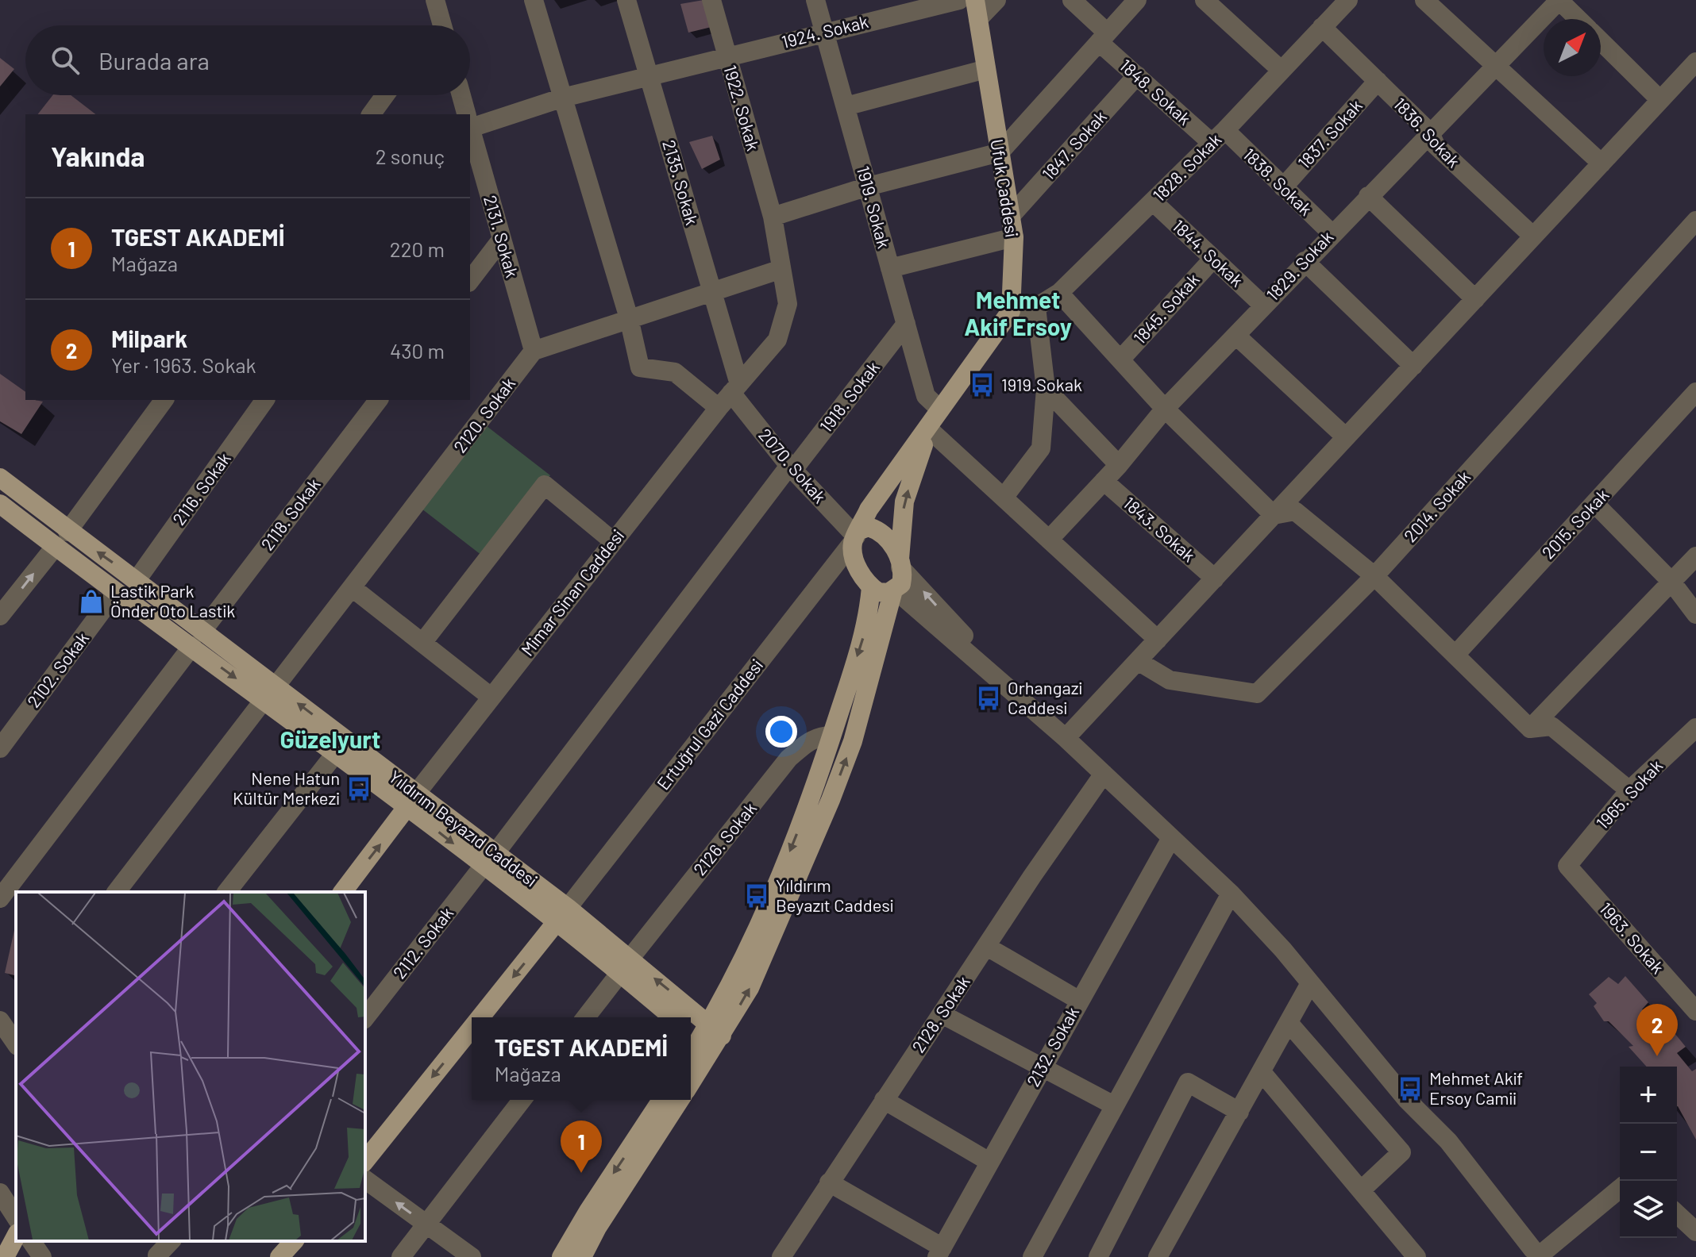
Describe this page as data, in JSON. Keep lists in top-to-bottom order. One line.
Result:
{"streets":{"main road":["Ufuk Caddesi","Mimar Sinan Caddesi","Ertuğrul Gazi Caddesi","Yıldırım Beyazıd Caddesi"],"street":["1924. Sokak","1848. Sokak","1922. Sokak","1836. Sokak","1837. Sokak","1847. Sokak","1828. Sokak","1838. Sokak","2135. Sokak","1919. Sokak","2131. Sokak","1844. Sokak","1829. Sokak","1845. Sokak","1918. Sokak","2120. Sokak","2070. Sokak","2116. Sokak","2014. Sokak","2118. Sokak","2015. Sokak","1843. Sokak","2102. Sokak","1965. Sokak","2126. Sokak","1963. Sokak","2112. Sokak","2128. Sokak","2132. Sokak"]},"crossings":[["1924. Sokak","1922. Sokak"],["1924. Sokak","2135. Sokak"],["1924. Sokak","1919. Sokak"],["1848. Sokak","1847. Sokak"],["1848. Sokak","1828. Sokak"],["1848. Sokak","1838. Sokak"],["1922. Sokak","Mimar Sinan Caddesi"],["1836. Sokak","1837. Sokak"],["1836. Sokak","1828. Sokak"],["1836. Sokak","1829. Sokak"],["1837. Sokak","1838. Sokak"],["1847. Sokak","Ufuk Caddesi"],["1828. Sokak","1838. Sokak"],["1828. Sokak","Ufuk Caddesi"],["1828. Sokak","1844. Sokak"],["1838. Sokak","1829. Sokak"],["2135. Sokak","2070. Sokak"],["2135. Sokak","Mimar Sinan Caddesi"],["1919. Sokak","1918. Sokak"],["2131. Sokak","2120. Sokak"],["1844. Sokak","1829. Sokak"],["1844. Sokak","1845. Sokak"],["1829. Sokak","1843. Sokak"],["1918. Sokak","2070. Sokak"],["1918. Sokak","Yıldırım Beyazıd Caddesi"],["1918. Sokak","2112. Sokak"],["2120. Sokak","Yıldırım Beyazıd Caddesi"],["2070. Sokak","Mimar Sinan Caddesi"],["2070. Sokak","Ertuğrul Gazi Caddesi"],["2116. Sokak","Yıldırım Beyazıd Caddesi"],["2118. Sokak","Yıldırım Beyazıd Caddesi"],["Mimar Sinan Caddesi","Yıldırım Beyazıd Caddesi"],["2102. Sokak","Yıldırım Beyazıd Caddesi"],["Ertuğrul Gazi Caddesi","Yıldırım Beyazıd Caddesi"],["1965. Sokak","1963. Sokak"],["Yıldırım Beyazıd Caddesi","2126. Sokak"],["Yıldırım Beyazıd Caddesi","2112. Sokak"]],"districts":["Mehmet Akif Ersoy","Güzelyurt"],"places":{"bus stop":["1919.Sokak","Orhangazi Caddesi","Nene Hatun Kültür Merkezi","Yıldırım Beyazıt Caddesi","Mehmet Akif Ersoy Camii"],"shop":["Lastik Park Önder Oto Lastik"]},"north":"top right","page":{"search":"Burada ara","heading":["Yakında","2 sonuç"],"list":[{"mark":"1","name":"TGEST AKADEMİ","note":"Mağaza","value":"220 m"},{"mark":"2","name":"Milpark","note":"Yer · 1963. Sokak","value":"430 m"}],"pins":["2","1"],"popup":["TGEST AKADEMİ","Mağaza"],"map_buttons":["+","−"]}}
